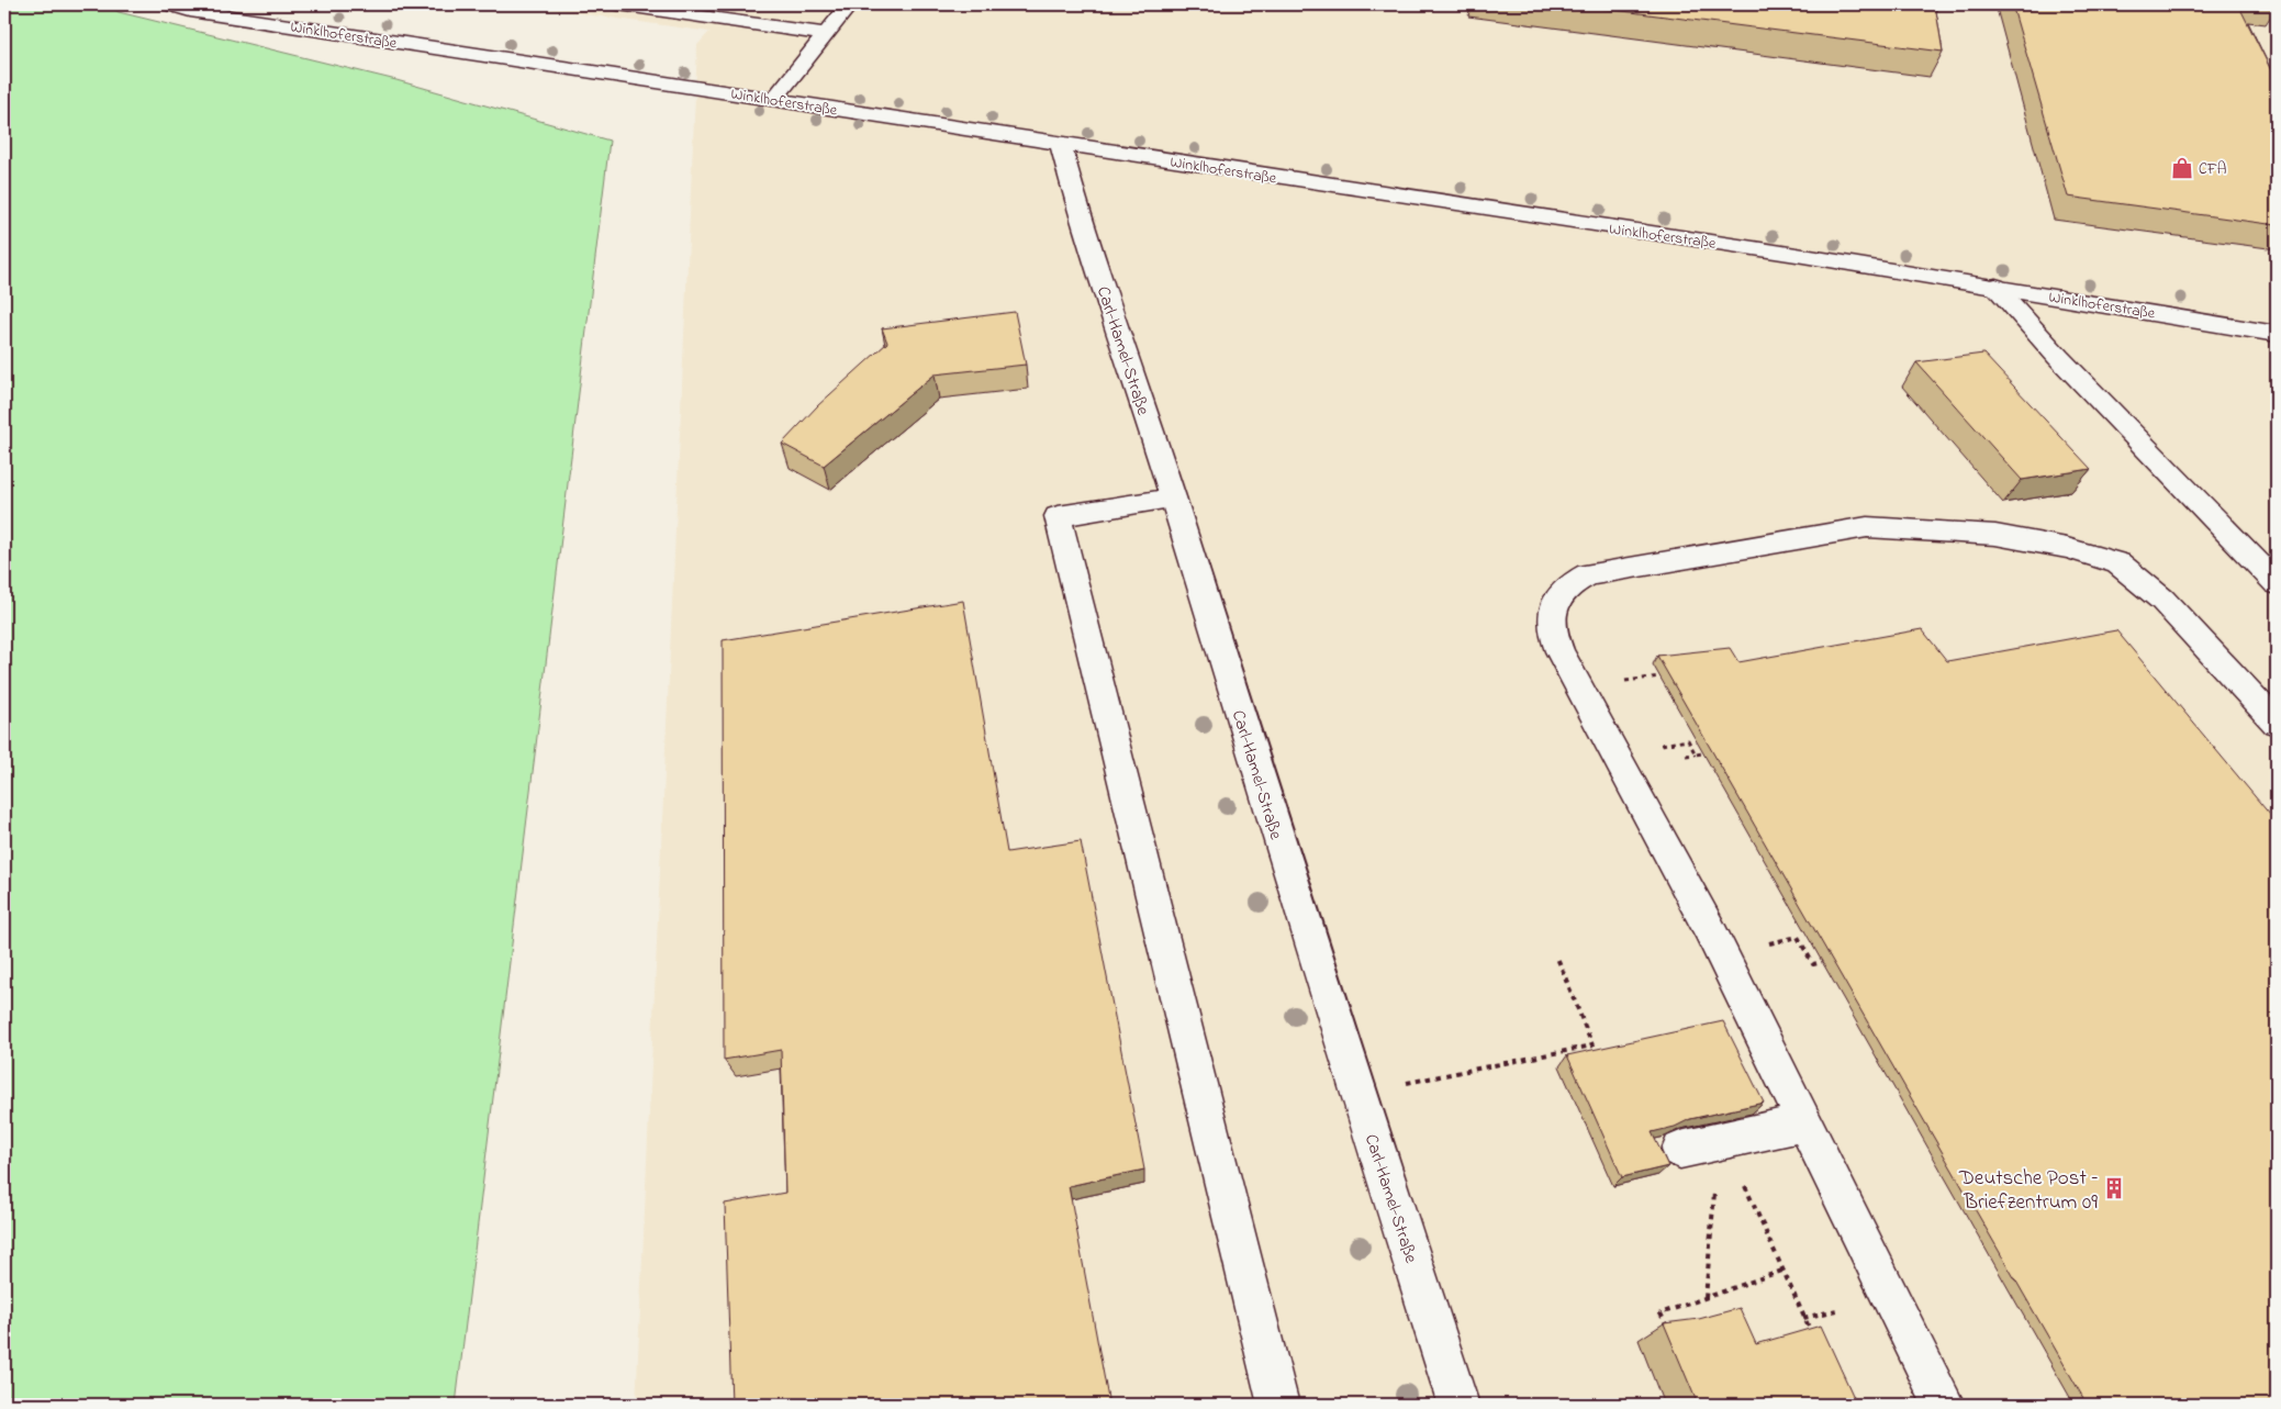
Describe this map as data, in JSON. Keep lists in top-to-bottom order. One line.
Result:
{"streets":{"street":["Winklhoferstraße","Carl-Hamel-Straße"]},"crossings":[["Winklhoferstraße","Carl-Hamel-Straße"]],"places":{"shop":["CFA"],"building":["Deutsche Post – Briefzentrum 09"]}}
